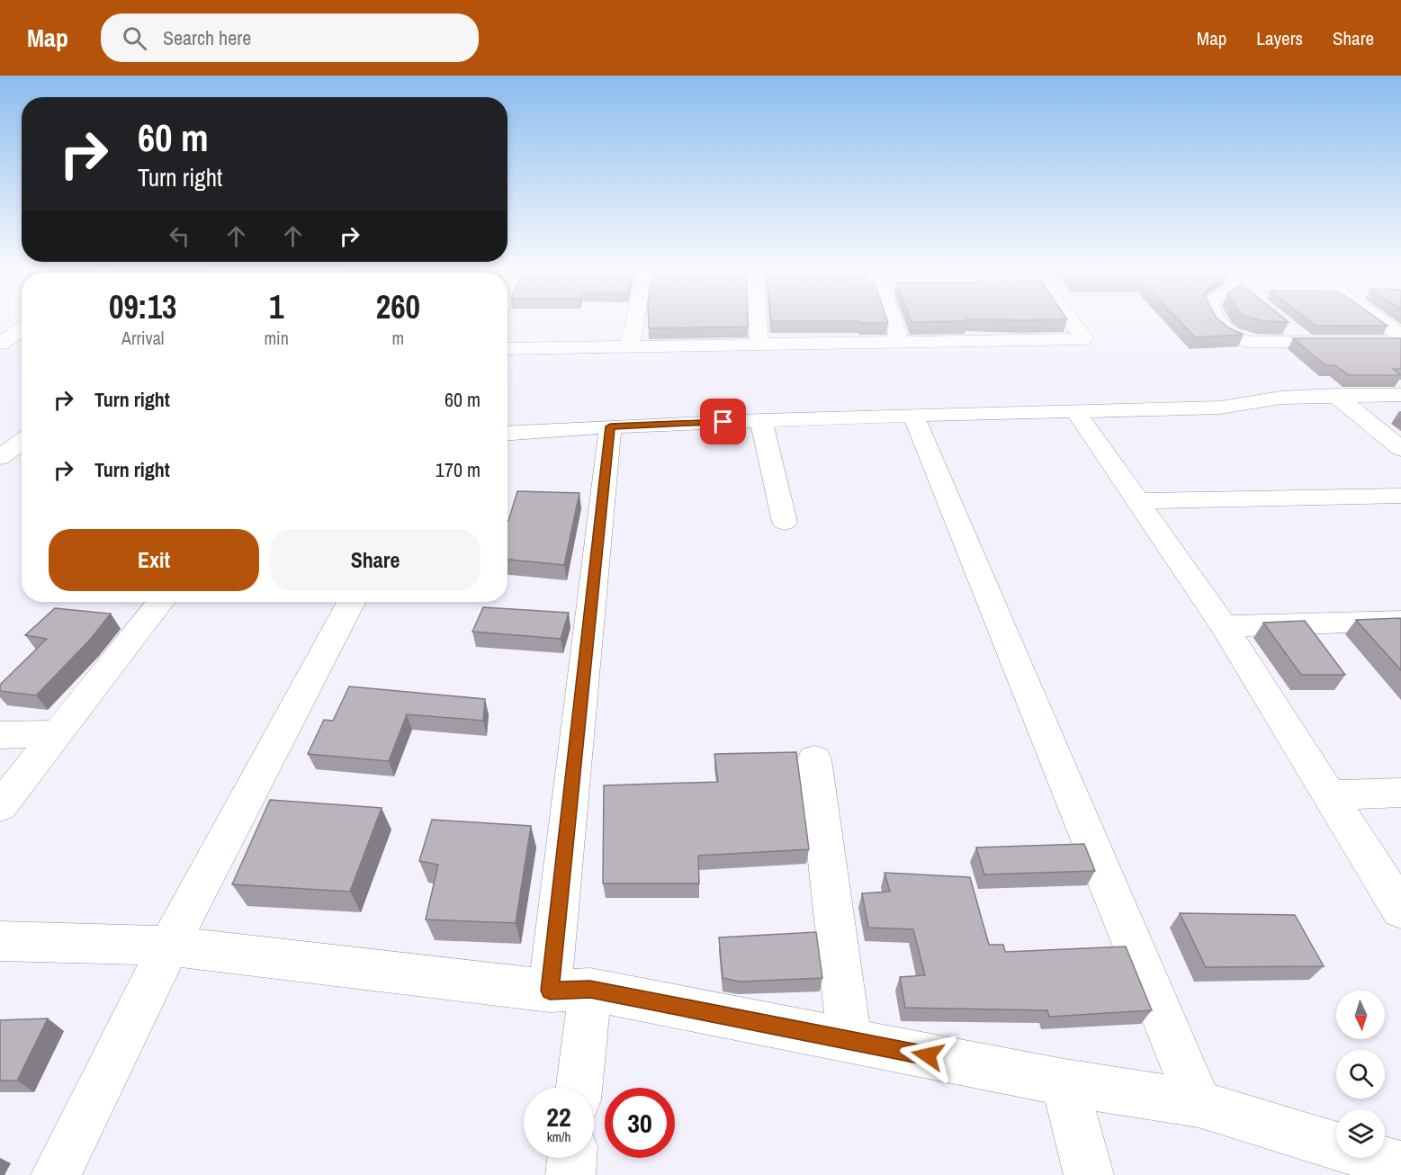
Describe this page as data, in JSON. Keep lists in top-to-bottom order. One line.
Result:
{"north":"bottom","page":{"header":"Map","search":"Search here","nav":["Map","Layers","Share"],"turn":["60 m","Turn right"],"eta":["09:13","Arrival","1","min","260","m"],"list":[{"name":"Turn right","value":"60 m"},{"name":"Turn right","value":"170 m"}],"buttons":["Exit","Share"],"speed":"22 km/h","limit":"30"}}
